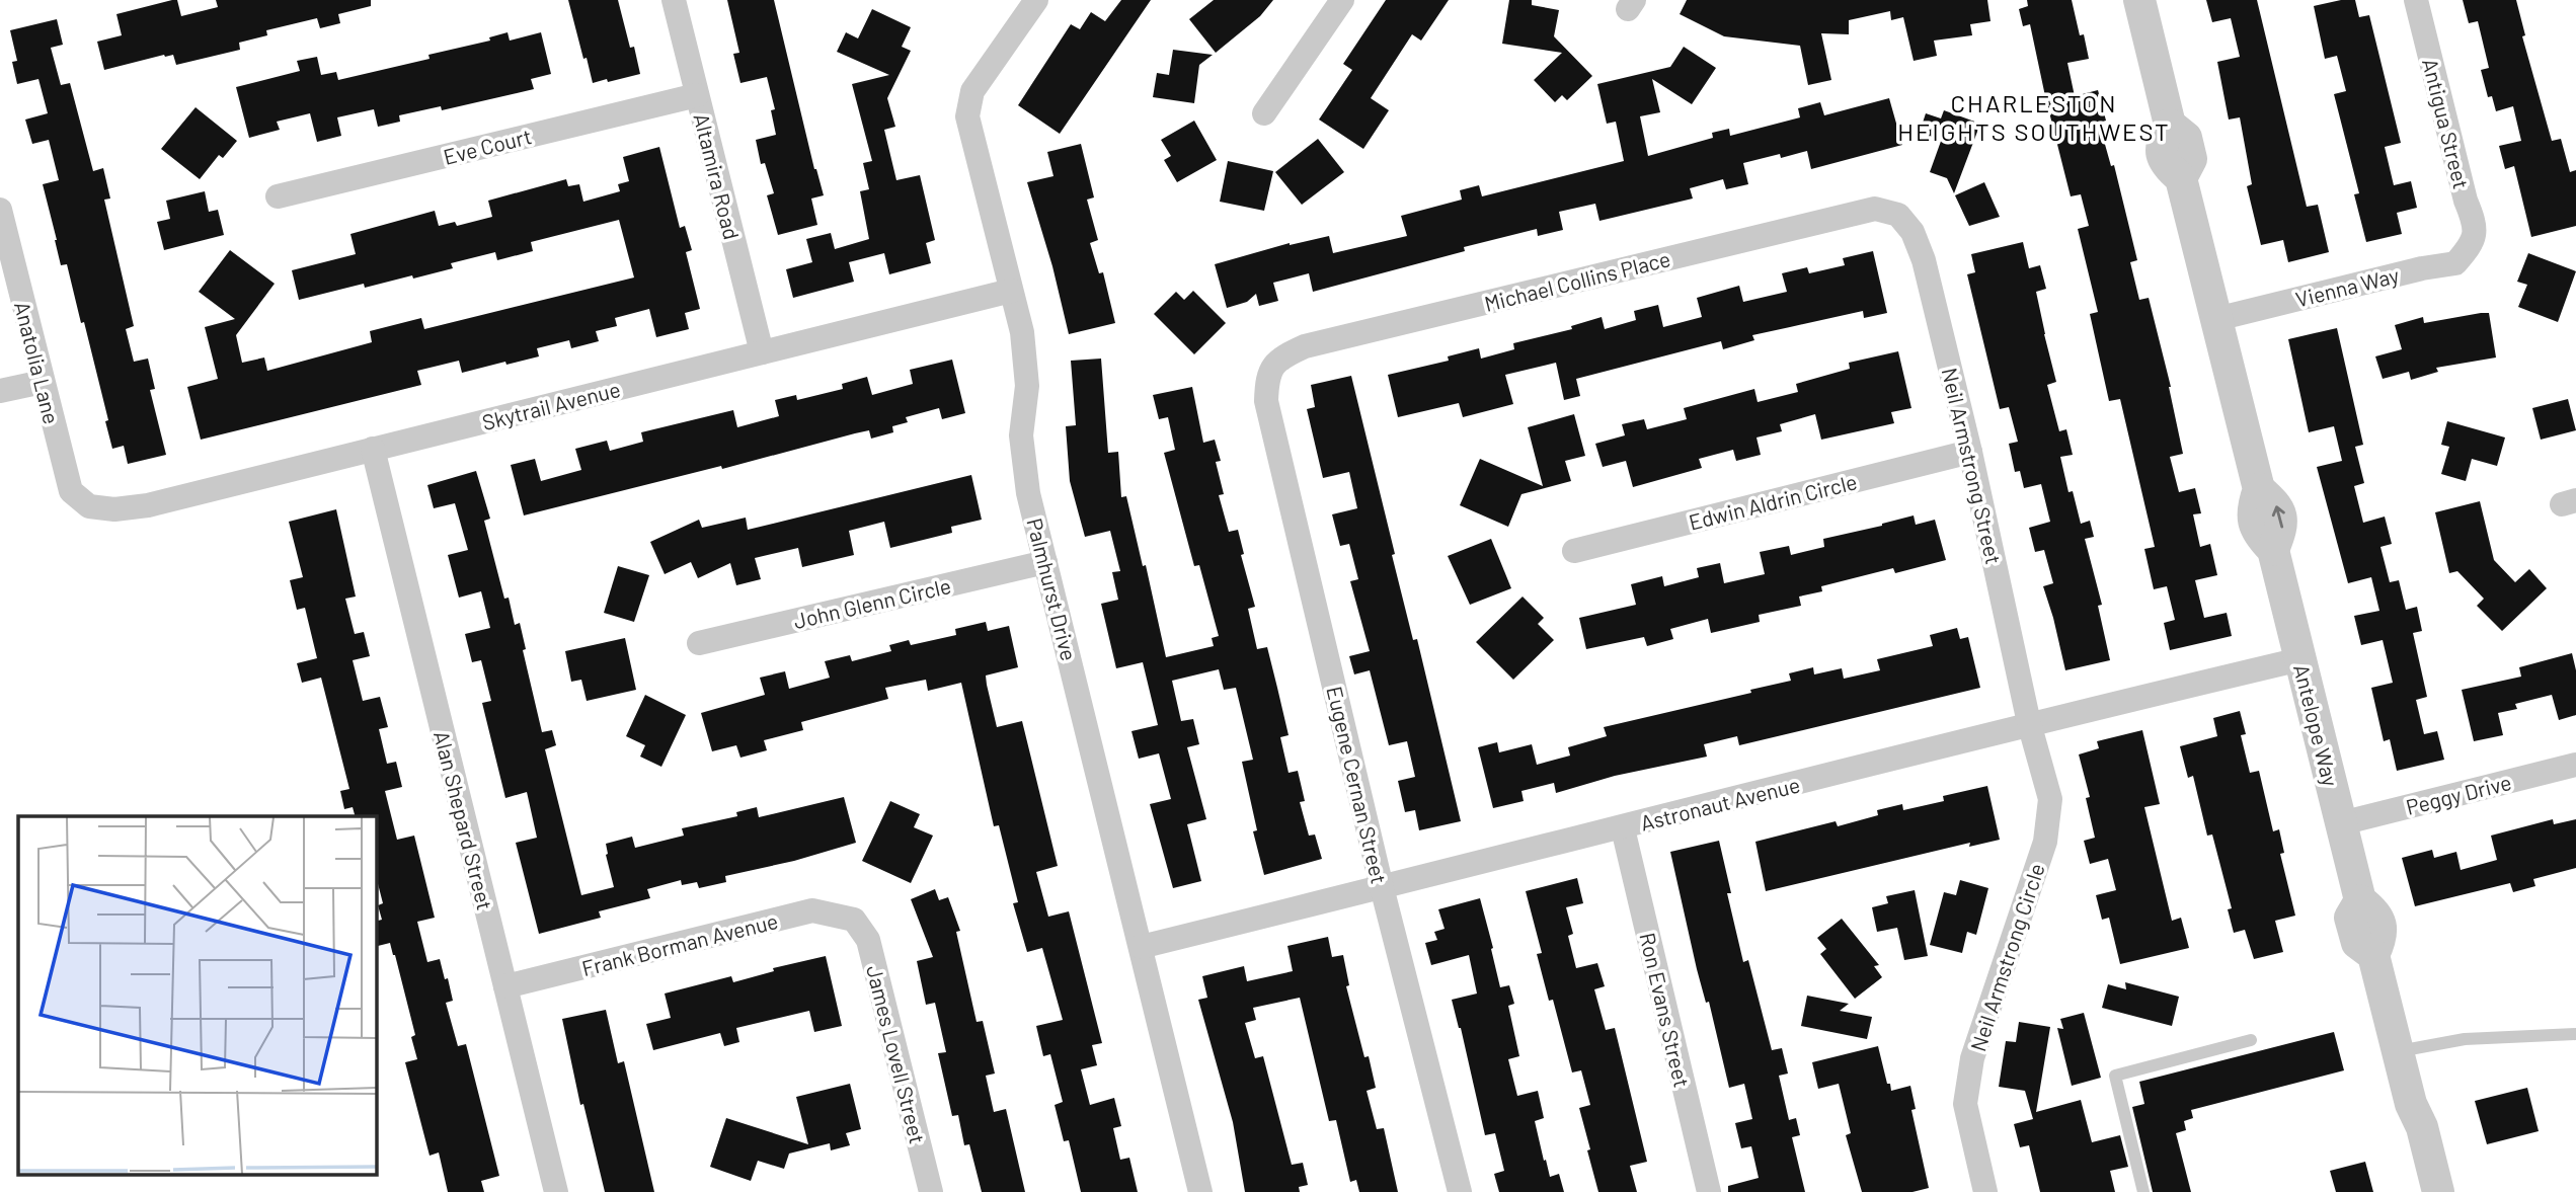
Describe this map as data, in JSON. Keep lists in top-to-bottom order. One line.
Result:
{"streets":{"street":["Antigua Street","Eve Court","Altamira Road","Michael Collins Place","Vienna Way","Anatolia Lane","Skytrail Avenue","Neil Armstrong Street","Edwin Aldrin Circle","Palmhurst Drive","John Glenn Circle","Antelope Way","Eugene Cernan Street","Peggy Drive","Astronaut Avenue","Alan Shepard Street","Frank Borman Avenue","Neil Armstrong Circle","Ron Evans Street","James Lovell Street"]},"crossings":[["Antigua Street","Vienna Way"],["Eve Court","Altamira Road"],["Altamira Road","Skytrail Avenue"],["Michael Collins Place","Neil Armstrong Street"],["Michael Collins Place","Eugene Cernan Street"],["Vienna Way","Antelope Way"],["Anatolia Lane","Skytrail Avenue"],["Skytrail Avenue","Palmhurst Drive"],["Skytrail Avenue","Alan Shepard Street"],["Neil Armstrong Street","Edwin Aldrin Circle"],["Neil Armstrong Street","Astronaut Avenue"],["Neil Armstrong Street","Neil Armstrong Circle"],["Palmhurst Drive","John Glenn Circle"],["Palmhurst Drive","Astronaut Avenue"],["Antelope Way","Peggy Drive"],["Antelope Way","Astronaut Avenue"],["Eugene Cernan Street","Astronaut Avenue"],["Astronaut Avenue","Neil Armstrong Circle"],["Astronaut Avenue","Ron Evans Street"],["Alan Shepard Street","Frank Borman Avenue"],["Frank Borman Avenue","James Lovell Street"]],"districts":["CHARLESTON HEIGHTS SOUTHWEST"]}
